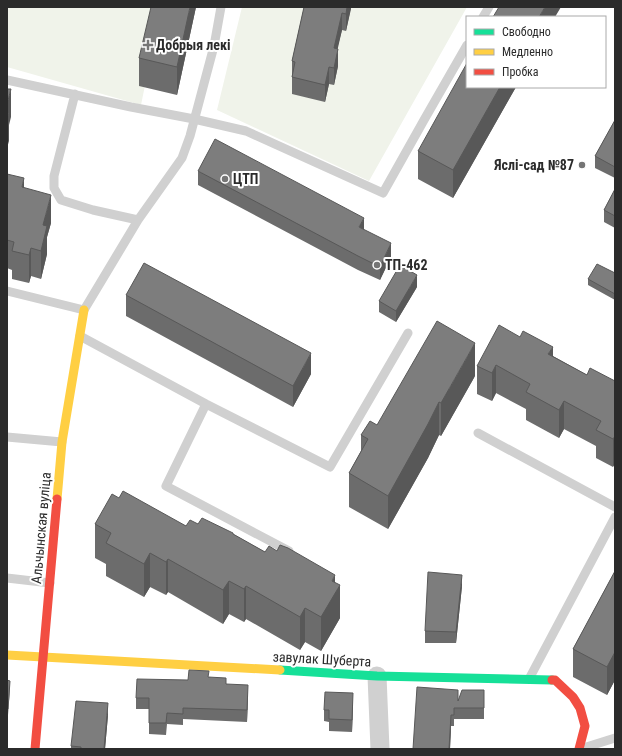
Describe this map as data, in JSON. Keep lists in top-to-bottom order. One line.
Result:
{"streets":{"street":["Альчынская вуліца","завулак Шуберта"]},"crossings":[["Альчынская вуліца","завулак Шуберта"]],"places":{"health":["Добрыя лекі"],"other":["Яслі-сад №87","ЦТП","ТП-462"]},"legend":["Свободно","Медленно","Пробка"]}
